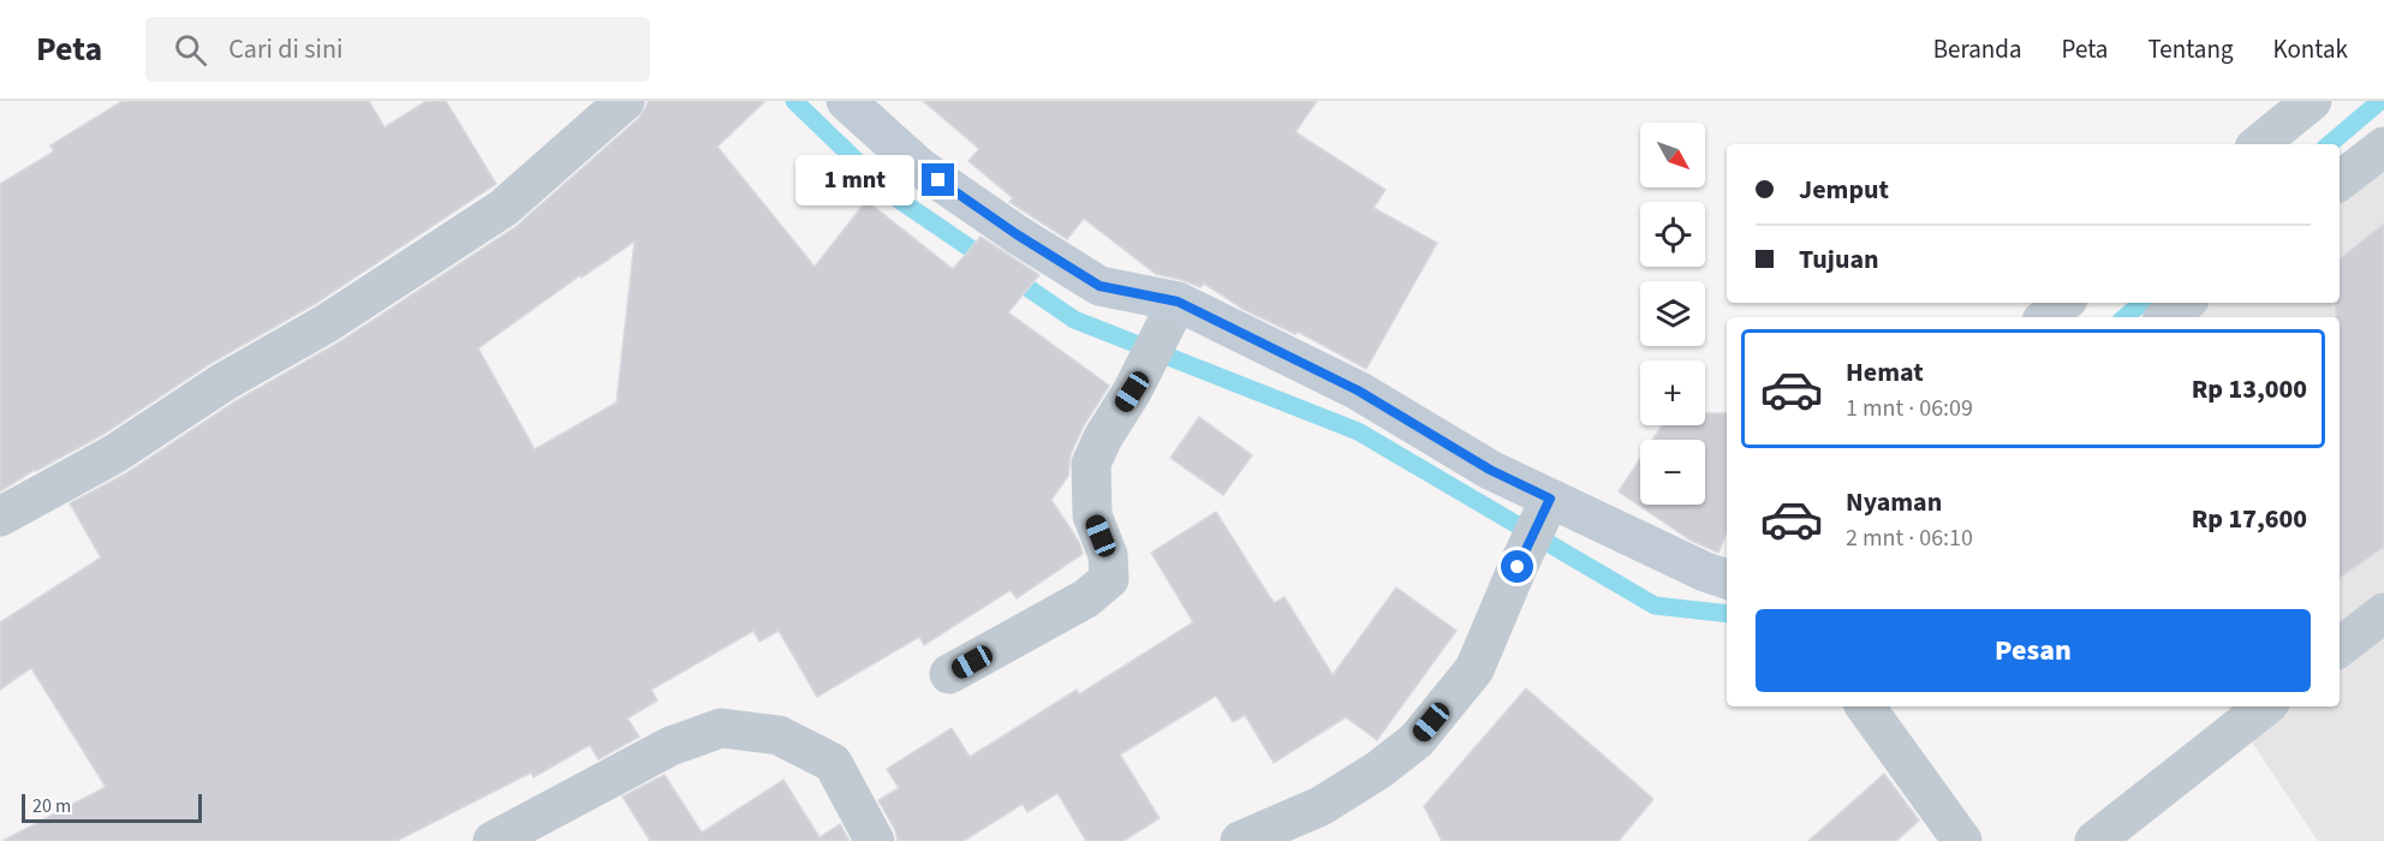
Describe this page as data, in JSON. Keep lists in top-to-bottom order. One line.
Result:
{"scale_bar":"20 m","north":"bottom right","page":{"header":"Peta","search":"Cari di sini","nav":["Beranda","Peta","Tentang","Kontak"],"map_buttons":["+","−"],"banner":["Jemput","Tujuan"],"bubble":"1 mnt","list":[{"name":"Hemat","note":"1 mnt · 06:09","value":"Rp 13,000"},{"name":"Nyaman","note":"2 mnt · 06:10","value":"Rp 17,600"}],"buttons":"Pesan","scale":"20 m"}}
